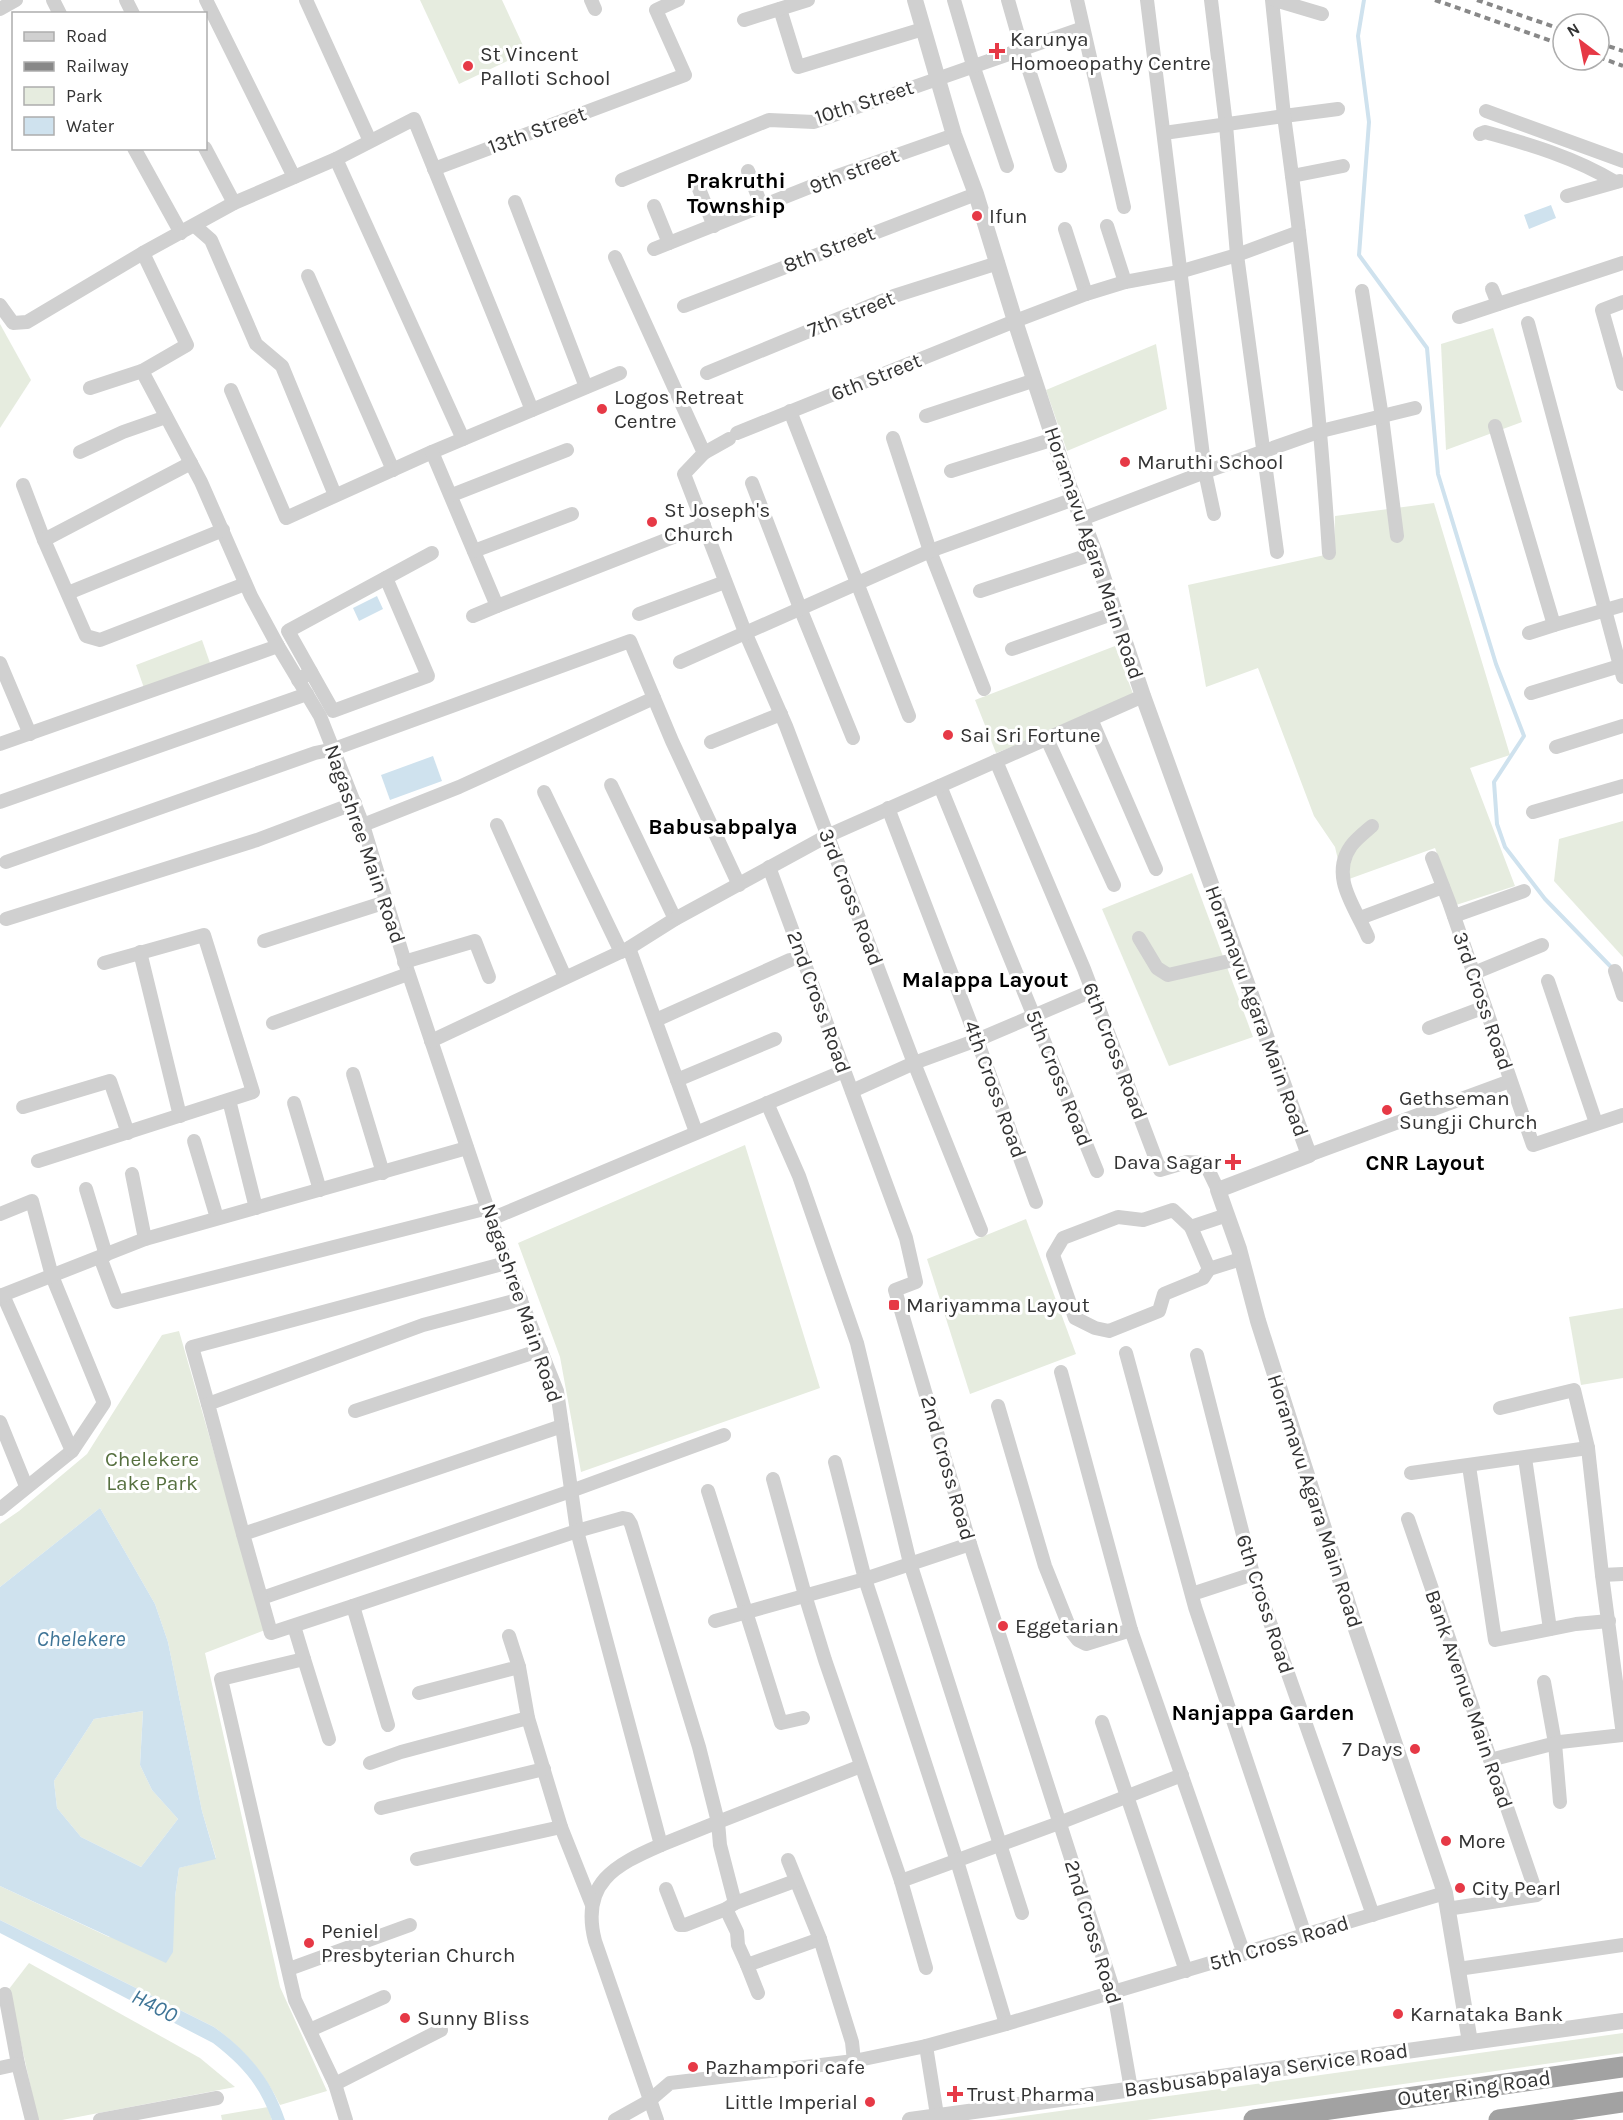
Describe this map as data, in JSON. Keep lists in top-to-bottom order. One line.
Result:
{"streets":{"highway":["Outer Ring Road"],"street":["10th Street","13th Street","9th street","8th Street","7th street","6th Street","Horamavu Agara Main Road","Nagashree Main Road","3rd Cross Road","2nd Cross Road","6th Cross Road","5th Cross Road","4th Cross Road","Bank Avenue Main Road","Basbusabpalaya Service Road"]},"crossings":[["10th Street","Horamavu Agara Main Road"],["9th street","Horamavu Agara Main Road"],["8th Street","Horamavu Agara Main Road"],["7th street","Horamavu Agara Main Road"],["6th Street","Horamavu Agara Main Road"],["6th Street","3rd Cross Road"],["Horamavu Agara Main Road","6th Cross Road"],["Horamavu Agara Main Road","5th Cross Road"],["Horamavu Agara Main Road","Bank Avenue Main Road"],["Horamavu Agara Main Road","Basbusabpalaya Service Road"],["2nd Cross Road","5th Cross Road"],["2nd Cross Road","Basbusabpalaya Service Road"],["6th Cross Road","5th Cross Road"],["5th Cross Road","Bank Avenue Main Road"]],"districts":["Prakruthi Township","Babusabpalya","Malappa Layout","CNR Layout","Nanjappa Garden"],"water":["Chelekere","H400"],"parks":["Chelekere Lake Park"],"places":{"health":["Karunya Homoeopathy Centre","Dava Sagar","Trust Pharma"],"other":["St Vincent Palloti School","Ifun","Logos Retreat Centre","Maruthi School","St Joseph's Church","Sai Sri Fortune","Gethseman Sungji Church","Eggetarian","7 Days","More","City Pearl","Peniel Presbyterian Church","Karnataka Bank","Sunny Bliss","Pazhampori cafe","Little Imperial"],"transit":["Mariyamma Layout"]},"legend":["Road","Railway","Park","Water"],"north":"top left"}
